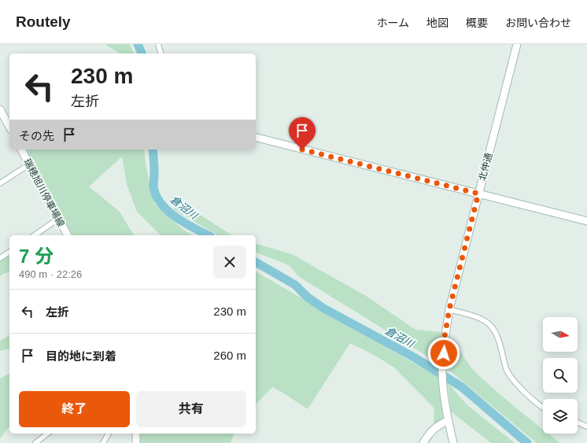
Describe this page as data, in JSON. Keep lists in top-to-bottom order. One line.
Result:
{"streets":{"street":["北仲通","瑞穂旭川停車場線"]},"water":["倉沼川"],"north":"right","page":{"header":"Routely","nav":["ホーム","地図","概要","お問い合わせ"],"turn":["230 m","左折"],"then":"その先","heading":["7 分","490 m · 22:26"],"list":[{"name":"左折","value":"230 m"},{"name":"目的地に到着","value":"260 m"}],"buttons":["終了","共有"]}}
